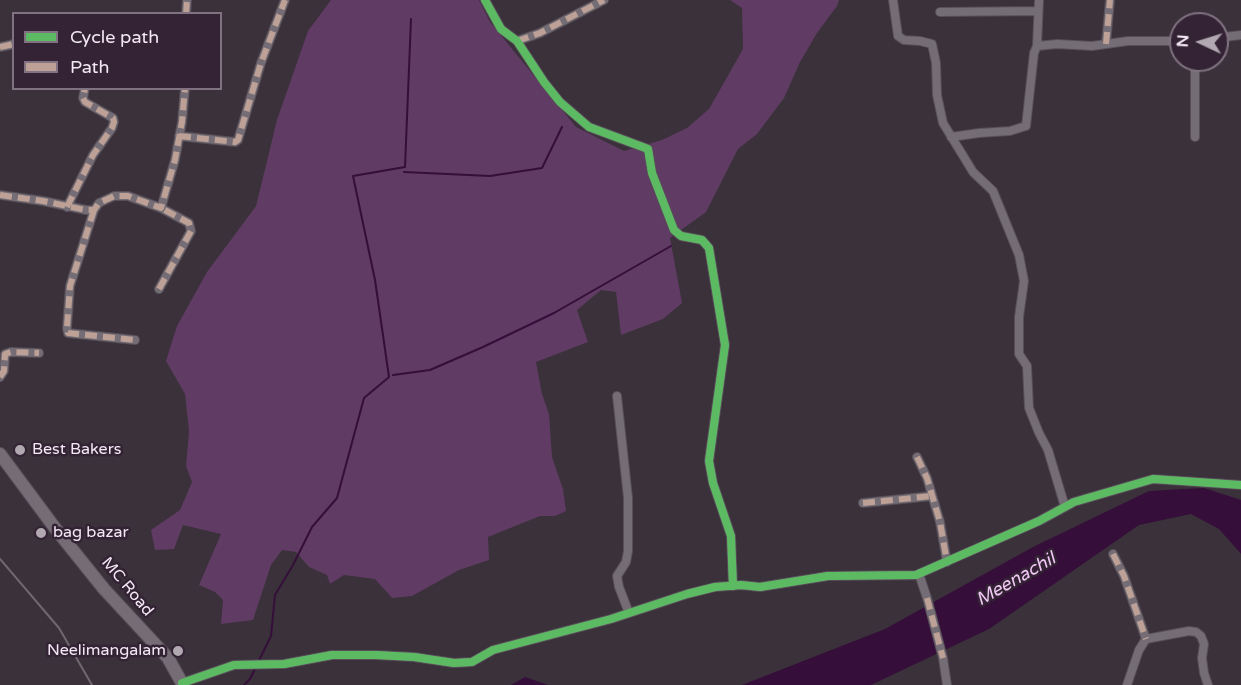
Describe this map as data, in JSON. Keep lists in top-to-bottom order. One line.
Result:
{"streets":{"main road":["MC Road"]},"water":["Meenachil"],"places":["Best Bakers","bag bazar","Neelimangalam"],"legend":["Cycle path","Path"],"north":"left"}
